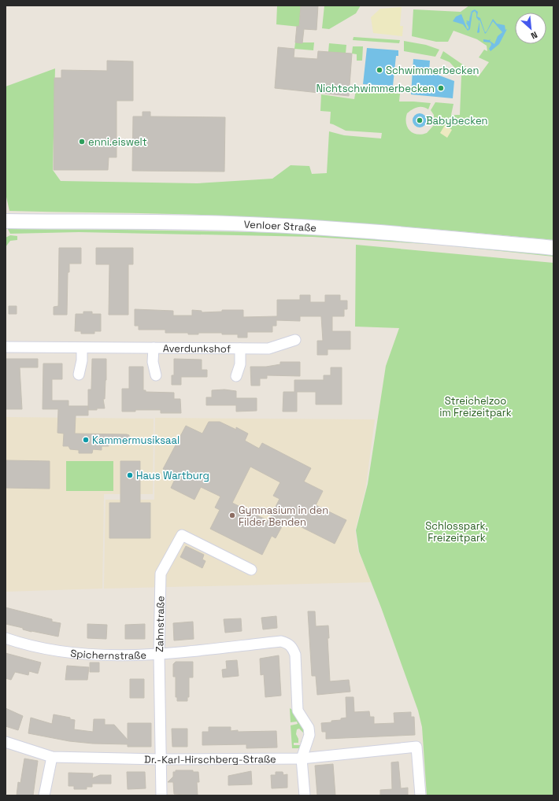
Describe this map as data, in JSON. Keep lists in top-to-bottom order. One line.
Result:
{"streets":{"main road":["Venloer Straße"],"street":["Averdunkshof","Zahnstraße","Spichernstraße","Dr.-Karl-Hirschberg-Straße"]},"crossings":[["Zahnstraße","Spichernstraße"],["Zahnstraße","Dr.-Karl-Hirschberg-Straße"],["Spichernstraße","Dr.-Karl-Hirschberg-Straße"]],"parks":["Streichelzoo im Freizeitpark","Schlosspark, Freizeitpark"],"places":["Schwimmerbecken","Nichtschwimmerbecken","Babybecken","enni.eiswelt","Kammermusiksaal","Haus Wartburg","Gymnasium in den Filder Benden"],"north":"bottom right"}
